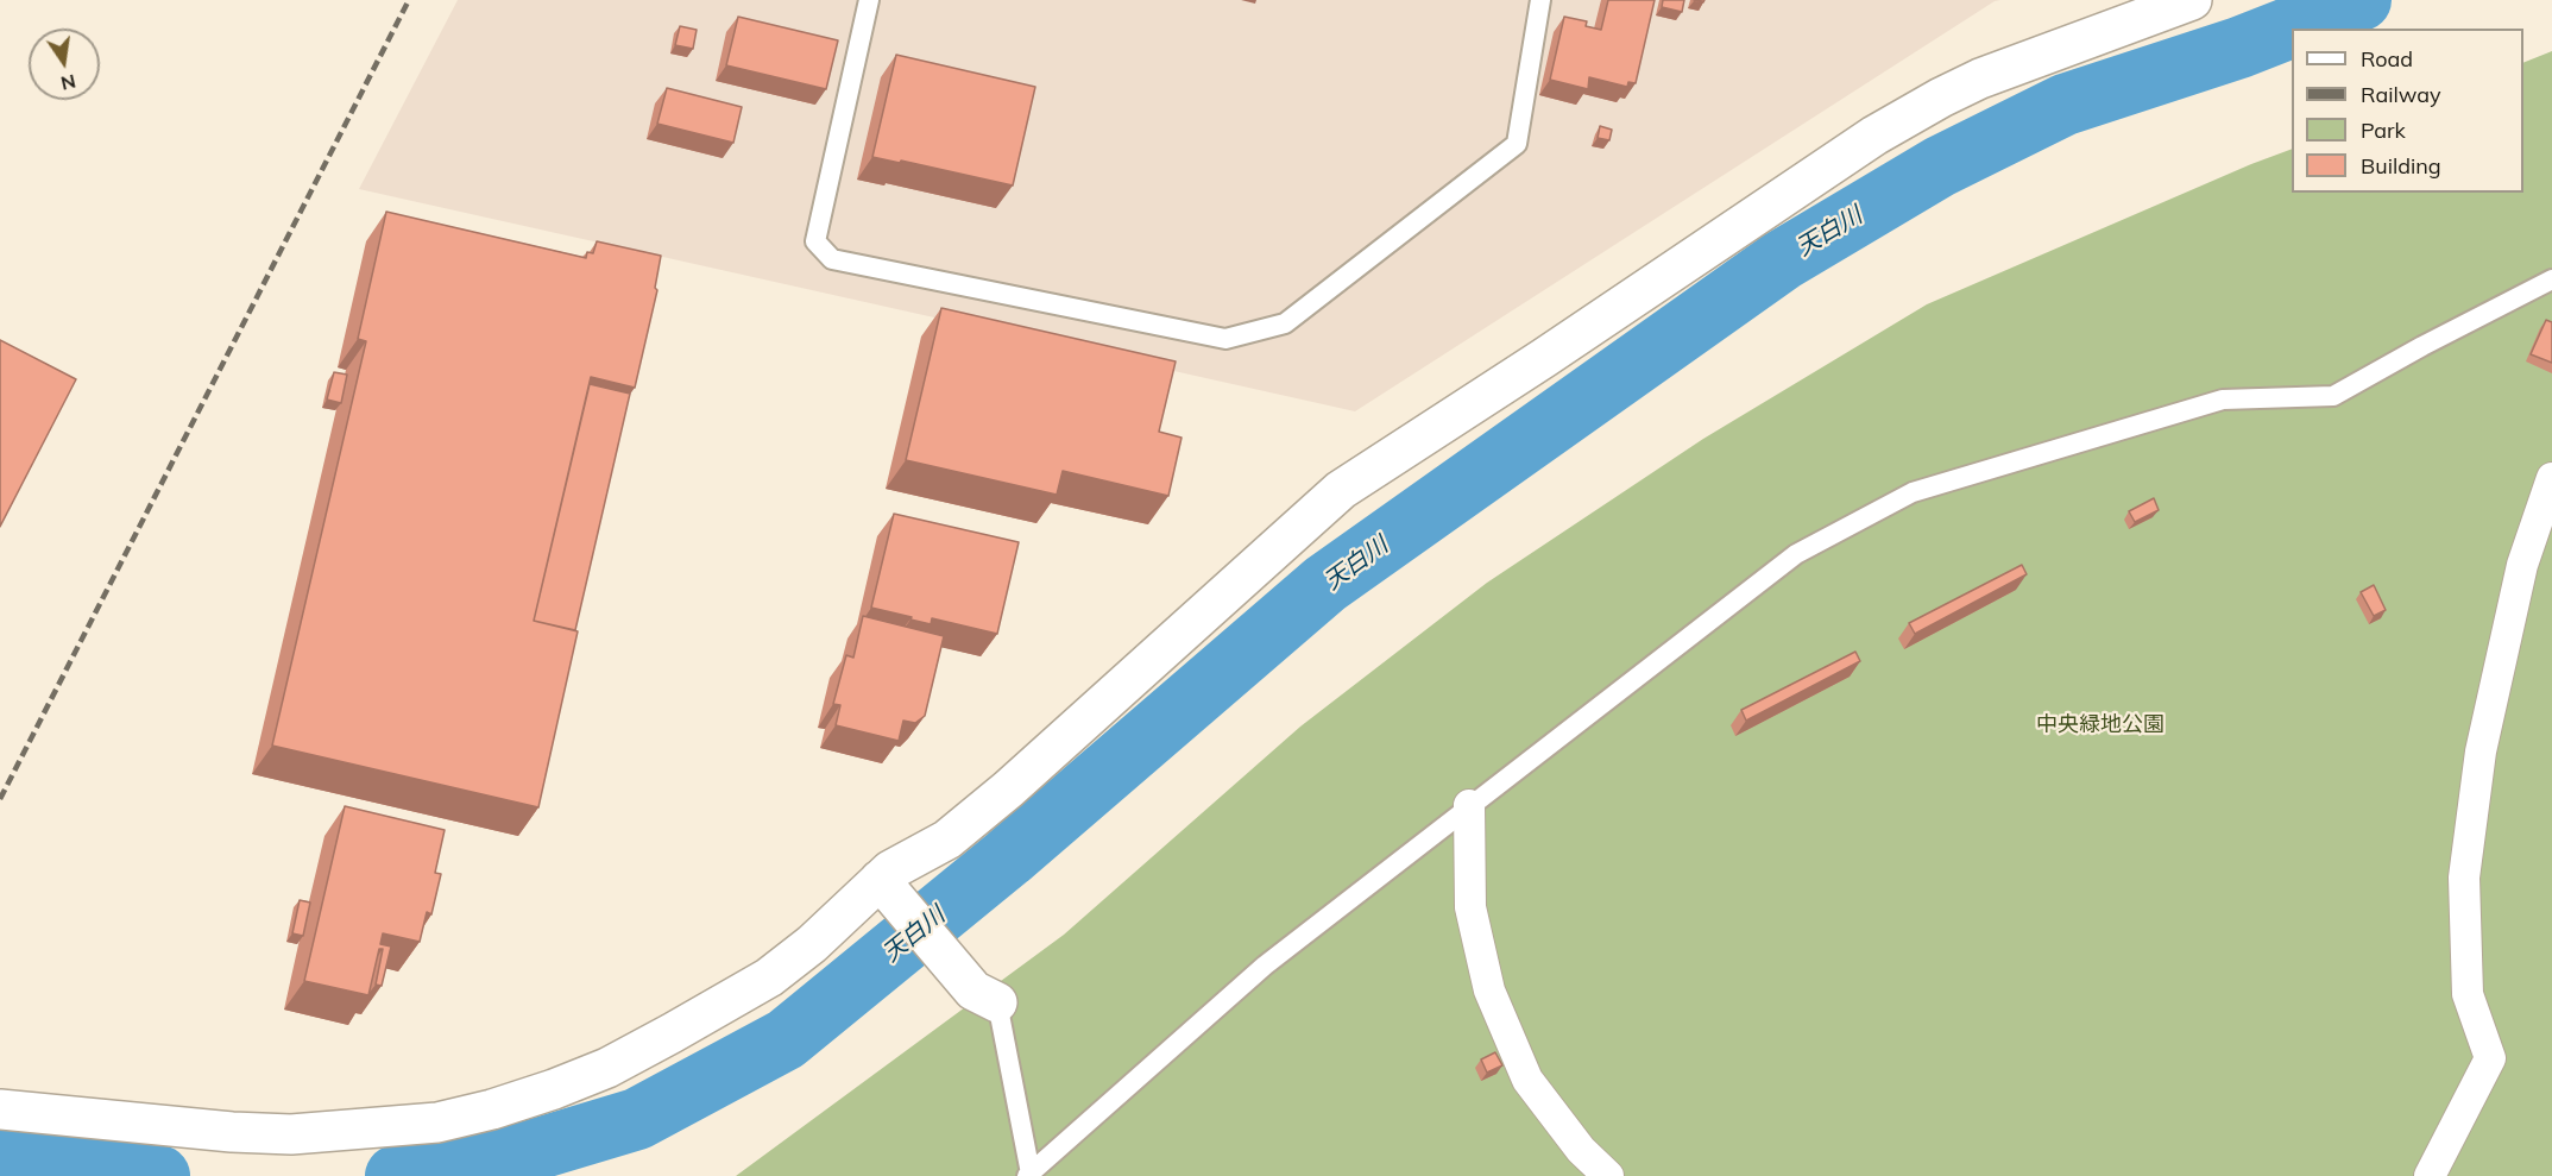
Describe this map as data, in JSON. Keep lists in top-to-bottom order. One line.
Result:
{"water":["天白川"],"parks":["中央緑地公園"],"legend":["Road","Railway","Park","Building"],"north":"bottom"}
